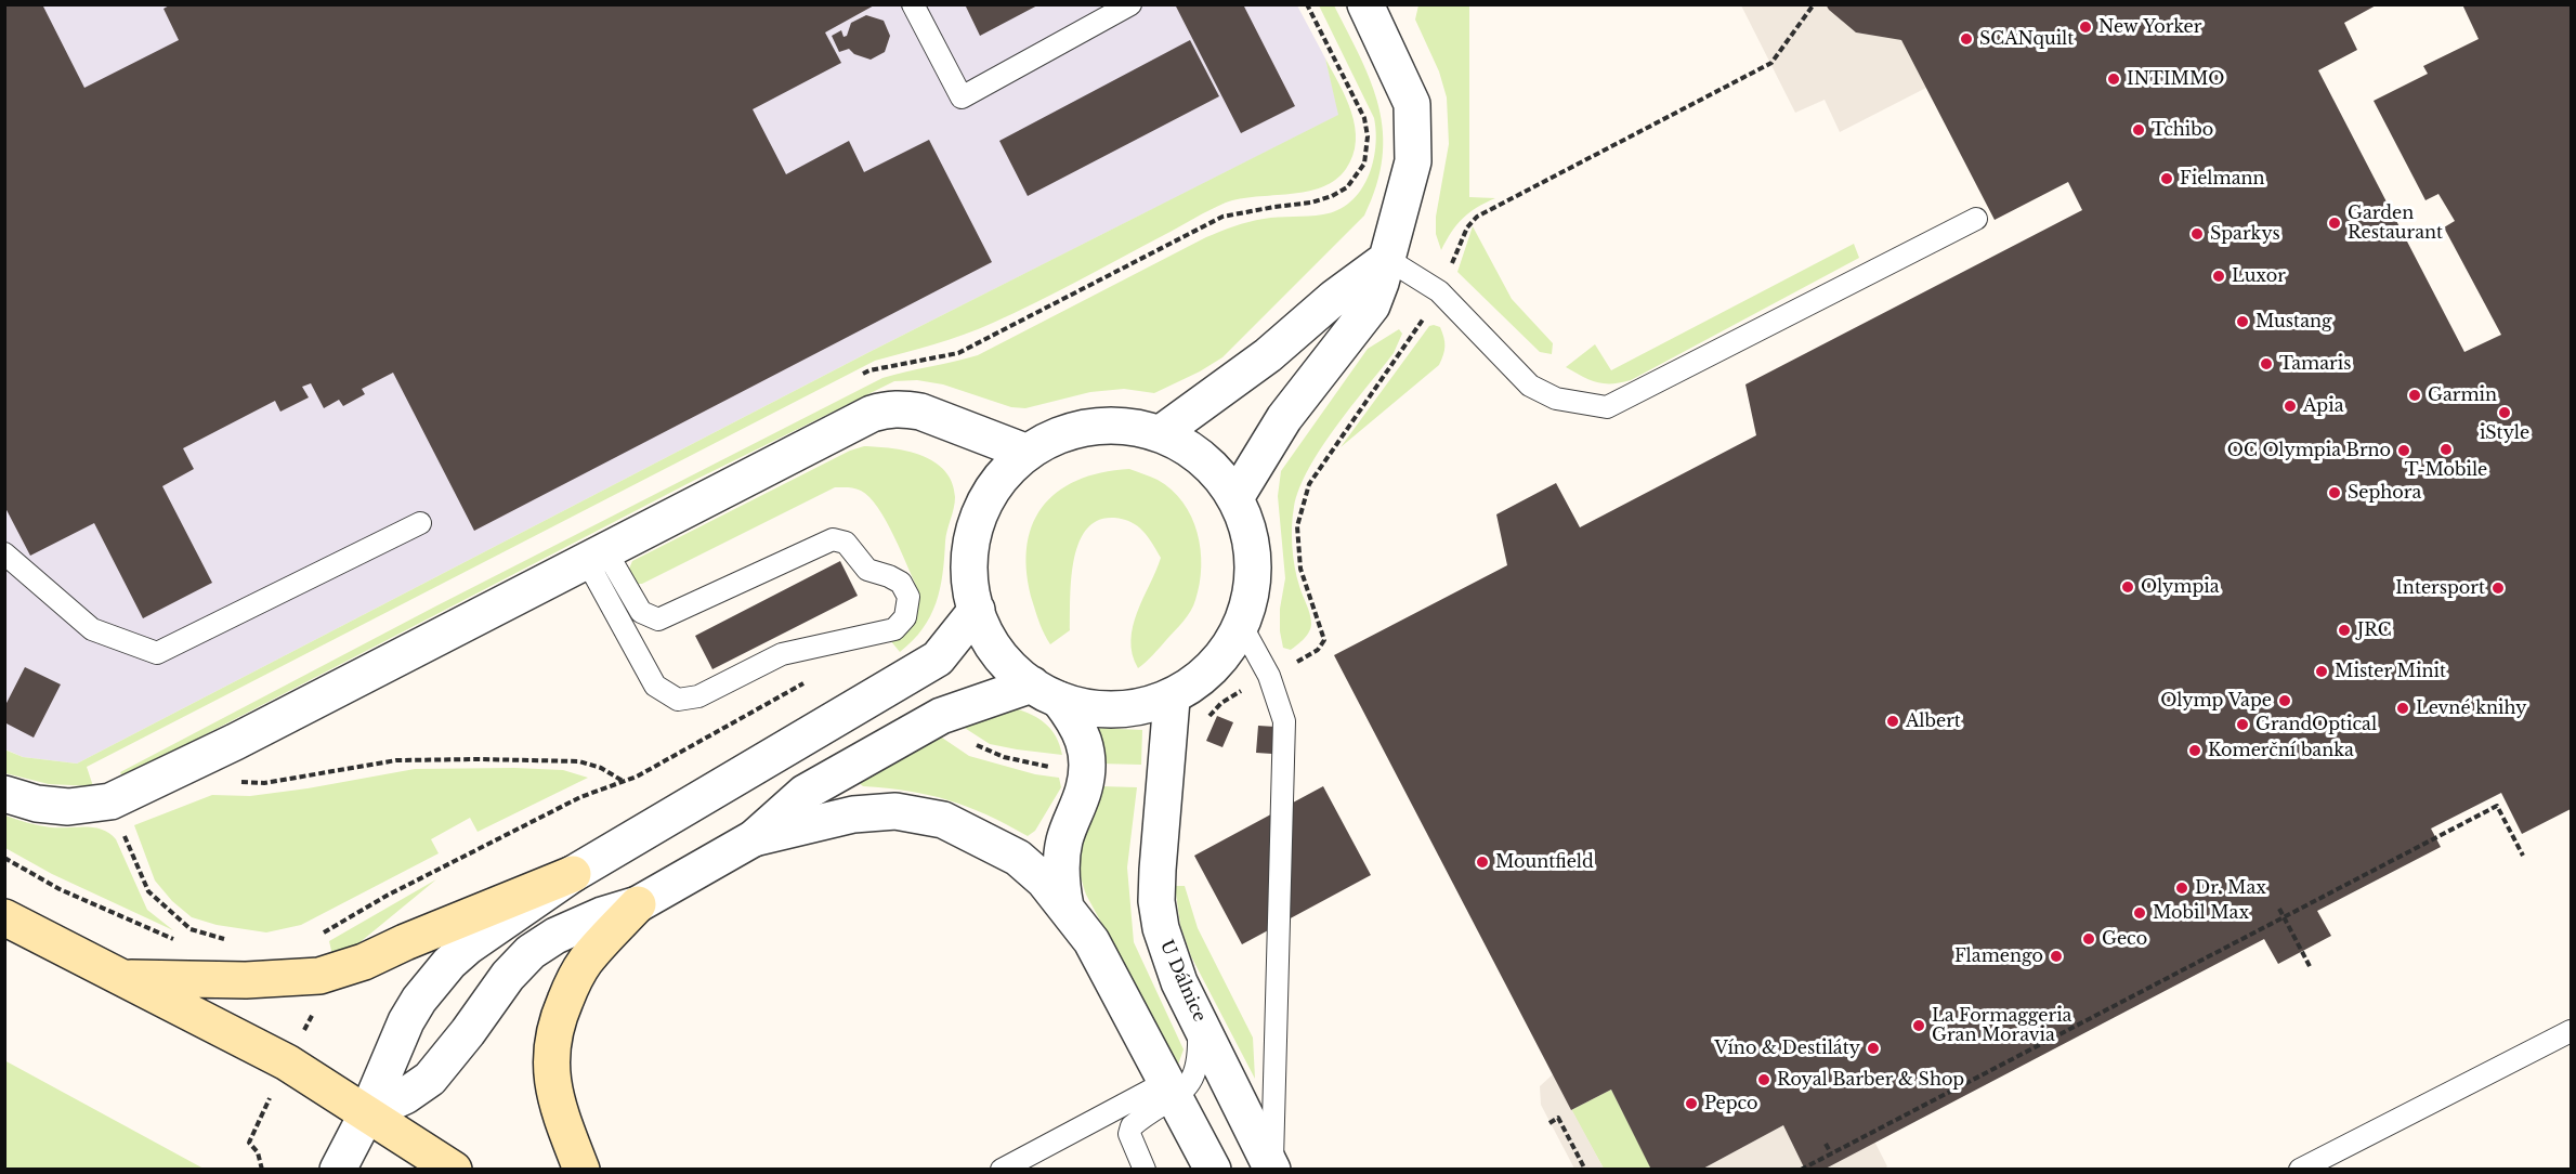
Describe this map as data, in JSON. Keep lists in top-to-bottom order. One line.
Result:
{"streets":{"street":["U Dálnice"]},"places":["New Yorker","SCANquilt","INTIMMO","Tchibo","Fielmann","Garden Restaurant","Sparkys","Luxor","Mustang","Tamaris","Garmin","Apia","iStyle","T-Mobile","OC Olympia Brno","Sephora","Olympia","Intersport","JRC","Mister Minit","Olymp Vape","Levné knihy","Albert","GrandOptical","Komerční banka","Mountfield","Dr. Max","Mobil Max","Geco","Flamengo","La Formaggeria Gran Moravia","Víno & Destiláty","Royal Barber & Shop","Pepco"]}
